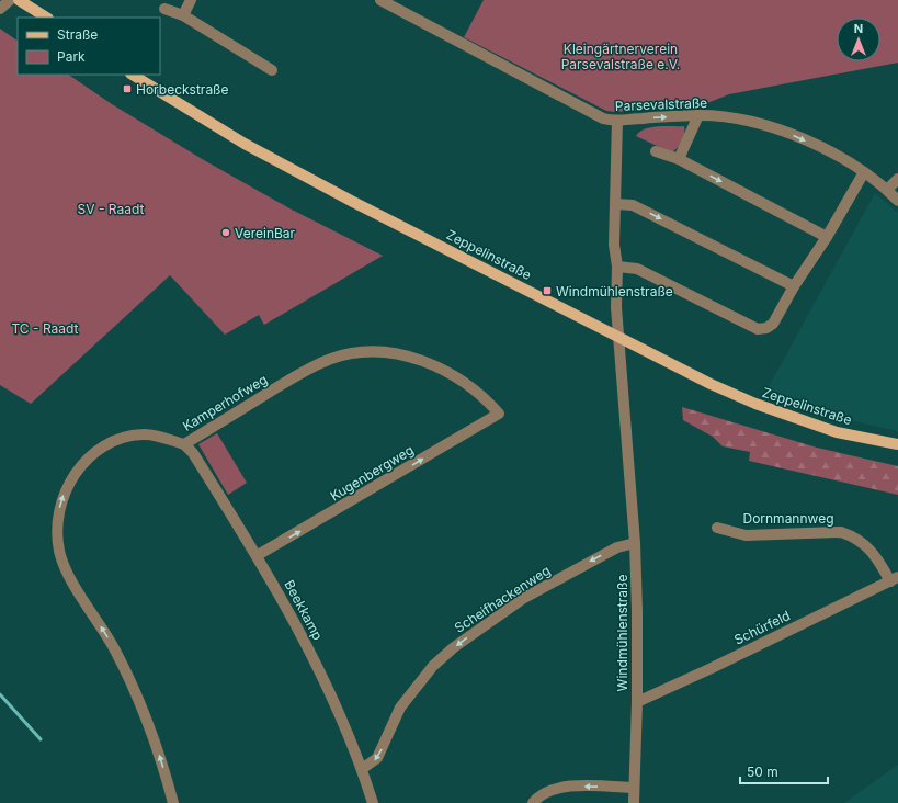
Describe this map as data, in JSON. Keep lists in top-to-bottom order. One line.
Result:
{"streets":{"main road":["Zeppelinstraße"],"street":["Parsevalstraße","Kamperhofweg","Kugenbergweg","Dornmannweg","Scheifhackenweg","Beekkamp","Schürfeld","Windmühlenstraße"]},"crossings":[["Parsevalstraße","Windmühlenstraße"],["Zeppelinstraße","Windmühlenstraße"],["Kamperhofweg","Kugenbergweg"],["Kamperhofweg","Beekkamp"],["Kugenbergweg","Beekkamp"],["Dornmannweg","Schürfeld"],["Scheifhackenweg","Beekkamp"],["Scheifhackenweg","Windmühlenstraße"],["Schürfeld","Windmühlenstraße"]],"one_way":["Kugenbergweg","Scheifhackenweg"],"parks":["Kleingärtnerverein Parsevalstraße e.V.","SV - Raadt","TC - Raadt"],"places":{"transit":["Horbeckstraße","Windmühlenstraße"],"other":["VereinBar"]},"legend":["Straße","Park"],"scale_bar":"50 m","north":"top"}
